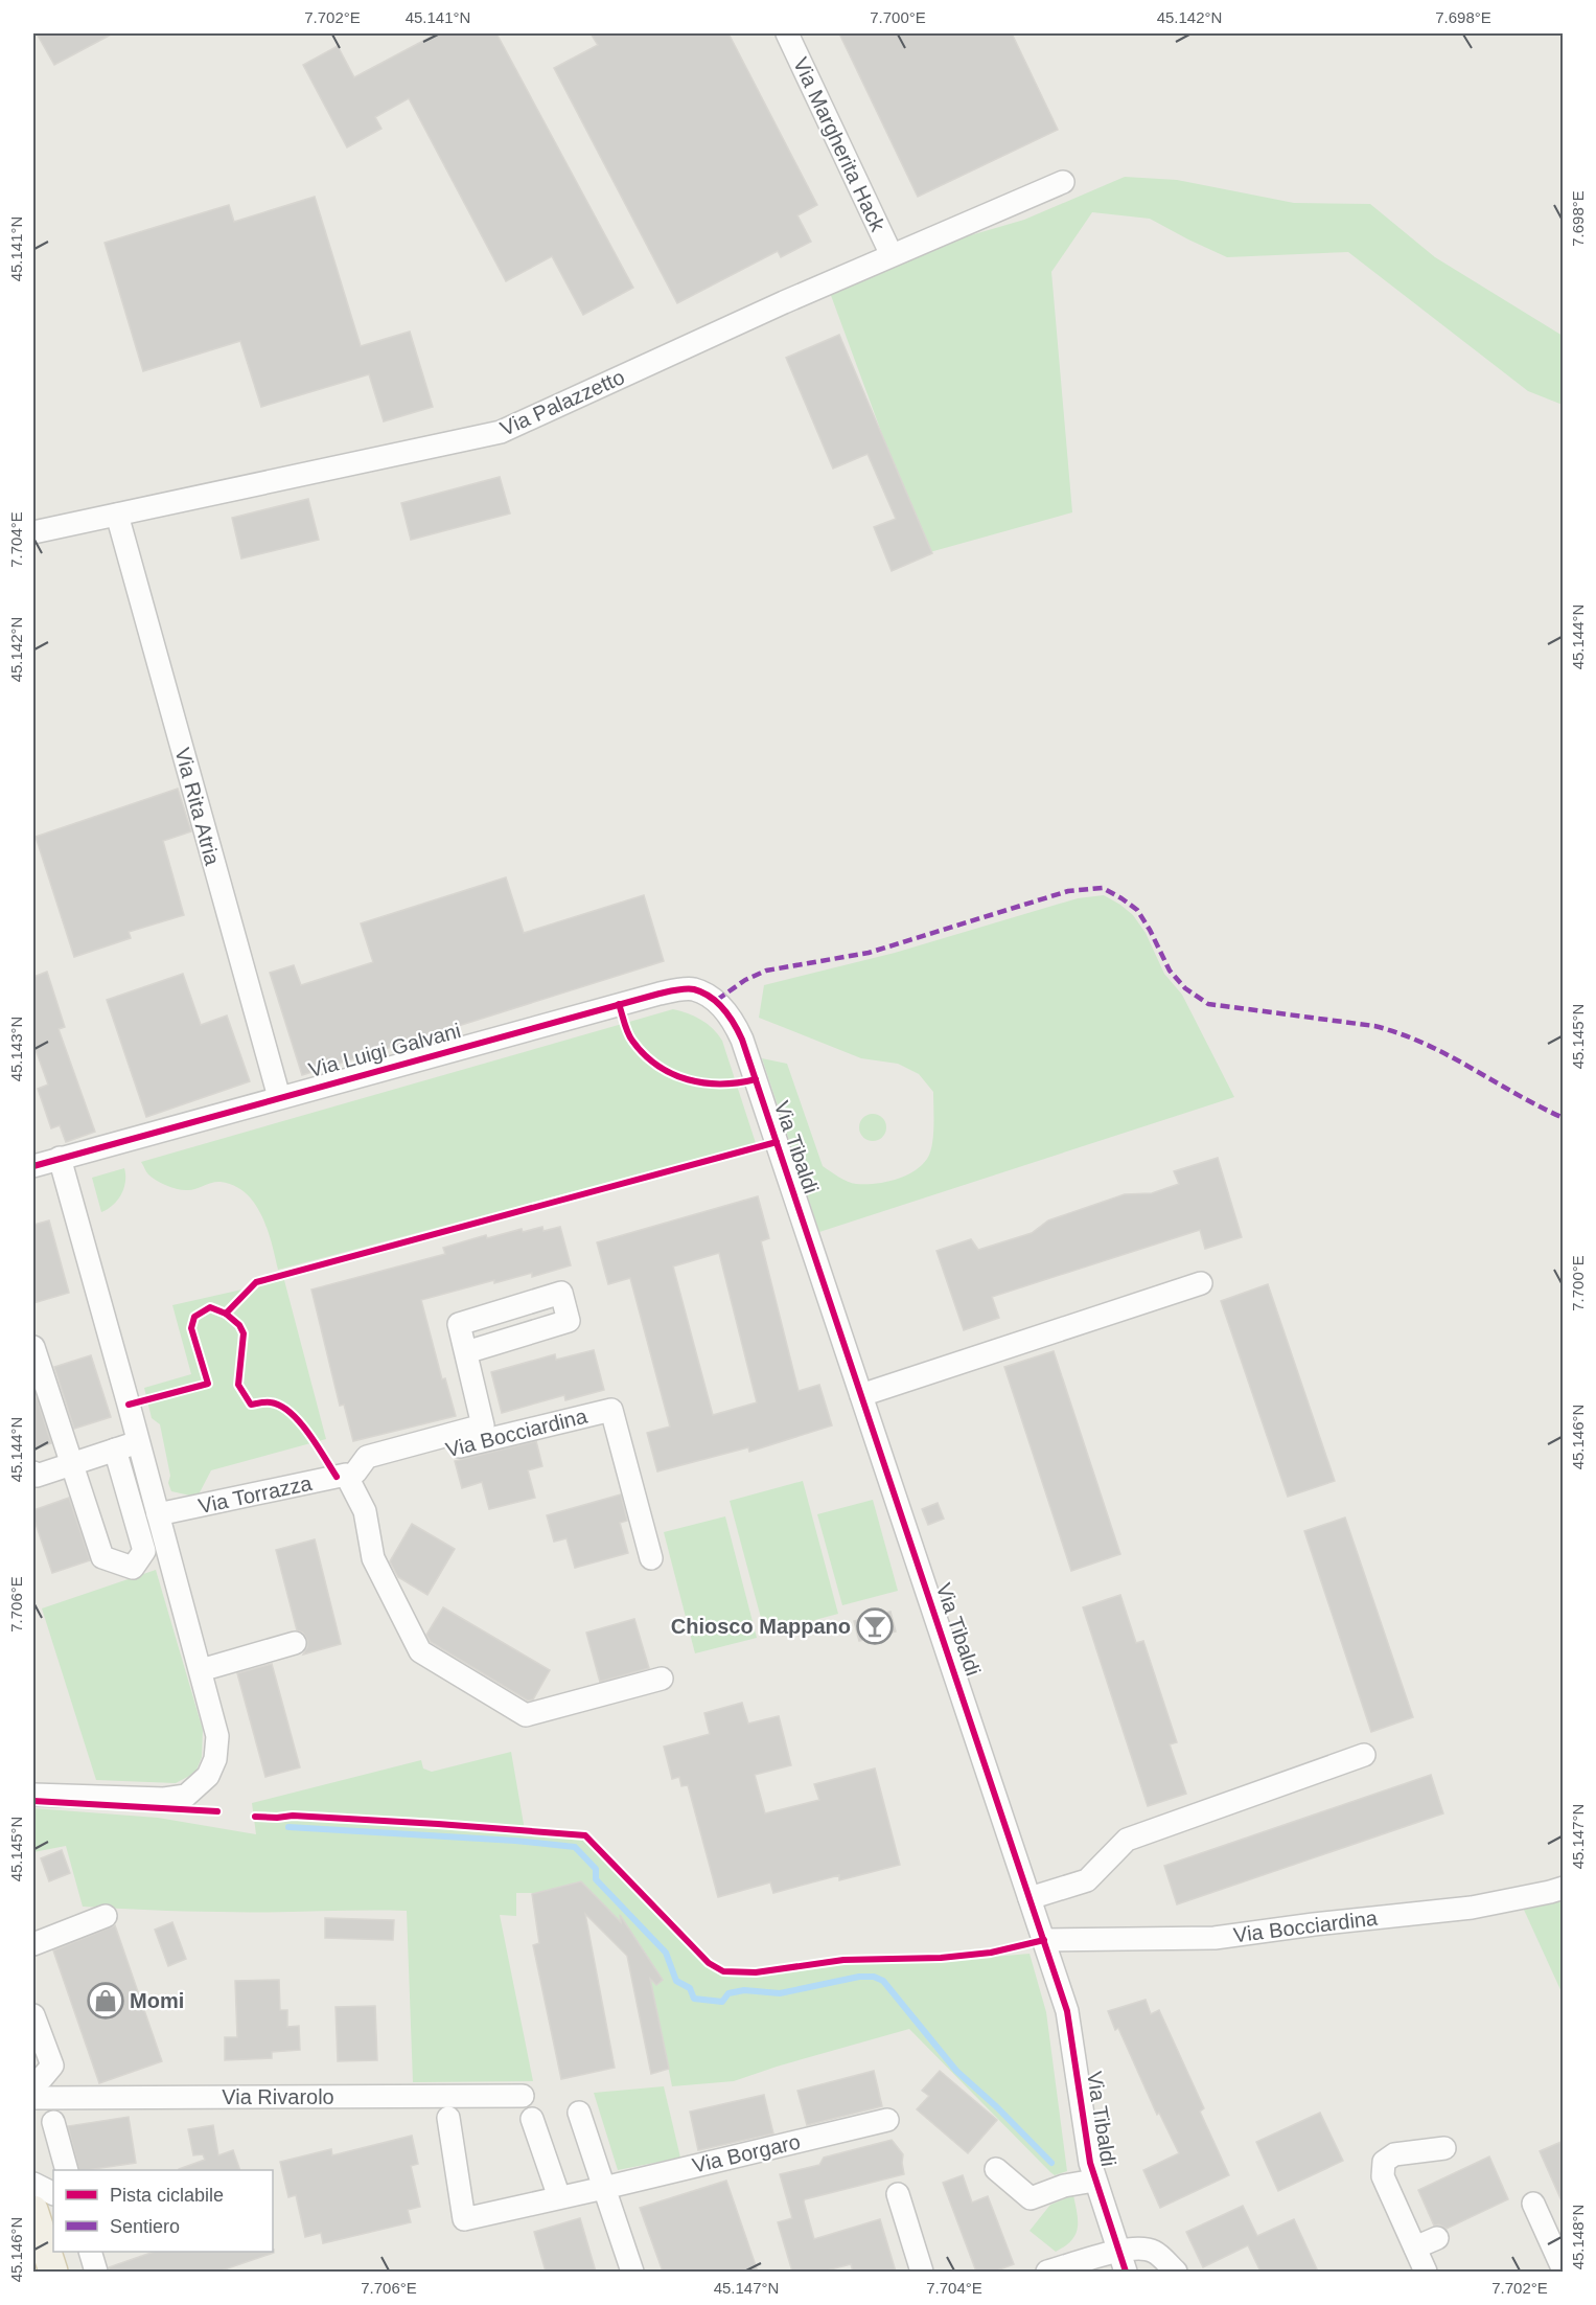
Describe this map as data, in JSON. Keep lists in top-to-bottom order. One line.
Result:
{"streets":{"street":["Via Margherita Hack","Via Palazzetto","Via Rita Atria","Via Luigi Galvani","Via Tibaldi","Via Bocciardina","Via Torrazza","Via Rivarolo","Via Borgaro"]},"crossings":[["Via Margherita Hack","Via Palazzetto"],["Via Palazzetto","Via Rita Atria"],["Via Rita Atria","Via Luigi Galvani"],["Via Luigi Galvani","Via Tibaldi"],["Via Tibaldi","Via Bocciardina"],["Via Bocciardina","Via Torrazza"]],"places":{"bar":["Chiosco Mappano"],"shop":["Momi"]},"legend":["Pista ciclabile","Sentiero"],"coordinates":["7.702°E","45.141°N","7.700°E","45.142°N","7.698°E","7.704°E","45.144°N","45.145°N","45.143°N","45.146°N","7.706°E","45.147°N","45.148°N"]}
